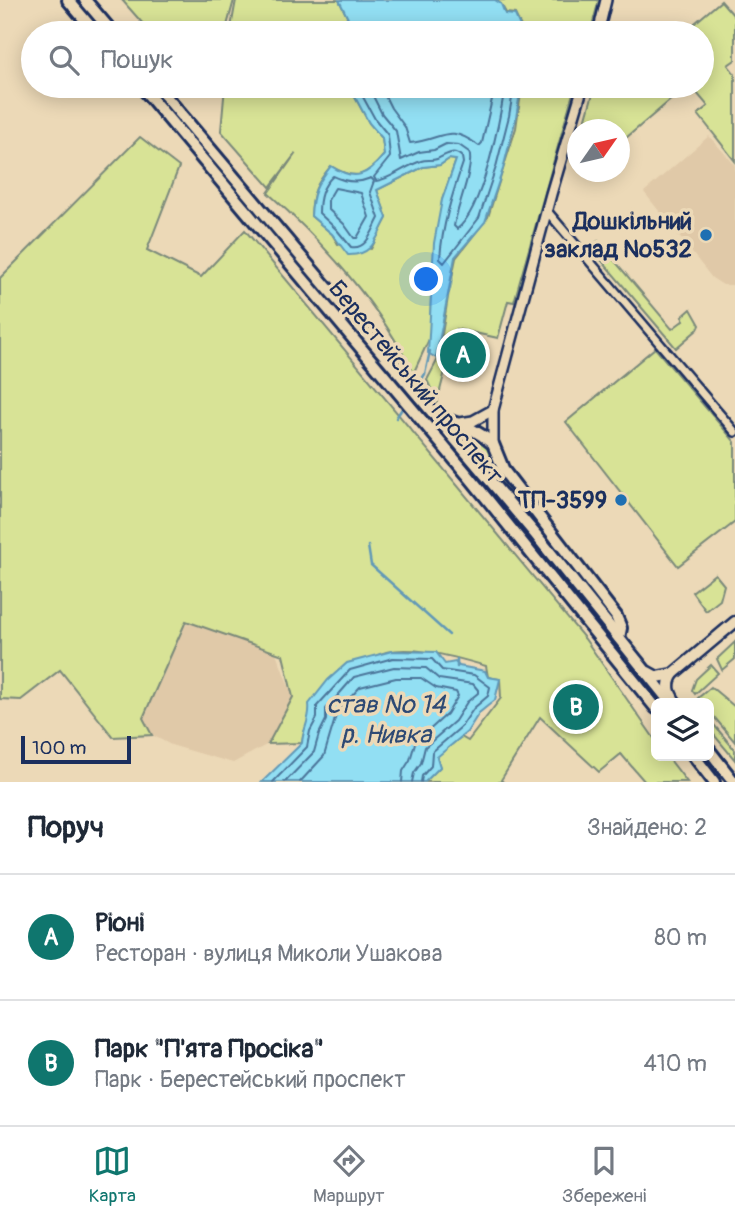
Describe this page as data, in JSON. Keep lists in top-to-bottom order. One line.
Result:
{"streets":{"highway":["Берестейський проспект"]},"water":["став № 14 р. Нивка"],"places":["Дошкільний заклад №532","ТП-3599"],"scale_bar":"100 m","north":"top right","page":{"search":"Пошук","pins":["A","B"],"scale":"100 m","heading":["Поруч","Знайдено: 2"],"list":[{"mark":"A","name":"Ріоні","note":"Ресторан · вулиця Миколи Ушакова","value":"80 m"},{"mark":"B","name":"Парк \"П'ята Просіка\"","note":"Парк · Берестейський проспект","value":"410 m"}],"nav":["Карта","Маршрут","Збережені"]}}
